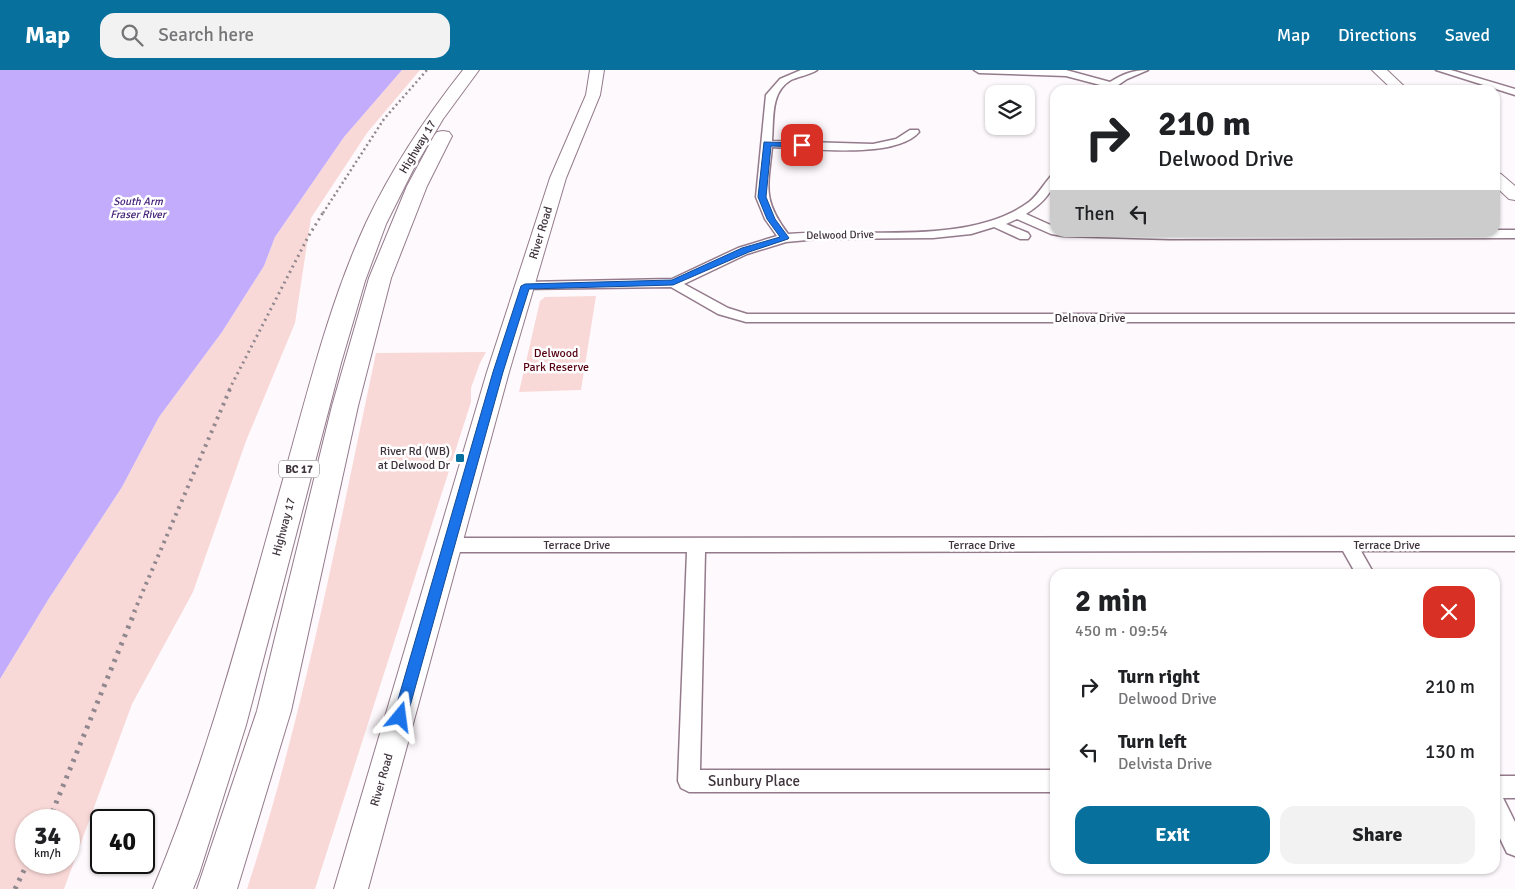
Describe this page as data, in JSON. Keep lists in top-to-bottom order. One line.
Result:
{"streets":{"highway":["Highway 17","BC 17"],"street":["River Road","Delwood Drive","Delnova Drive","Terrace Drive","Sunbury Place"]},"crossings":[["River Road","Delwood Drive"],["River Road","Terrace Drive"],["Delwood Drive","Delnova Drive"],["Terrace Drive","Sunbury Place"]],"water":["South Arm Fraser River"],"parks":["Delwood Park Reserve"],"places":{"transit":["River Rd (WB) at Delwood Dr"]},"page":{"header":"Map","search":"Search here","nav":["Map","Directions","Saved"],"turn":["210 m","Delwood Drive"],"then":"Then","heading":["2 min","450 m · 09:54"],"list":[{"name":"Turn right","note":"Delwood Drive","value":"210 m"},{"name":"Turn left","note":"Delvista Drive","value":"130 m"}],"buttons":["Exit","Share"],"speed":"34 km/h","limit":"40"}}
